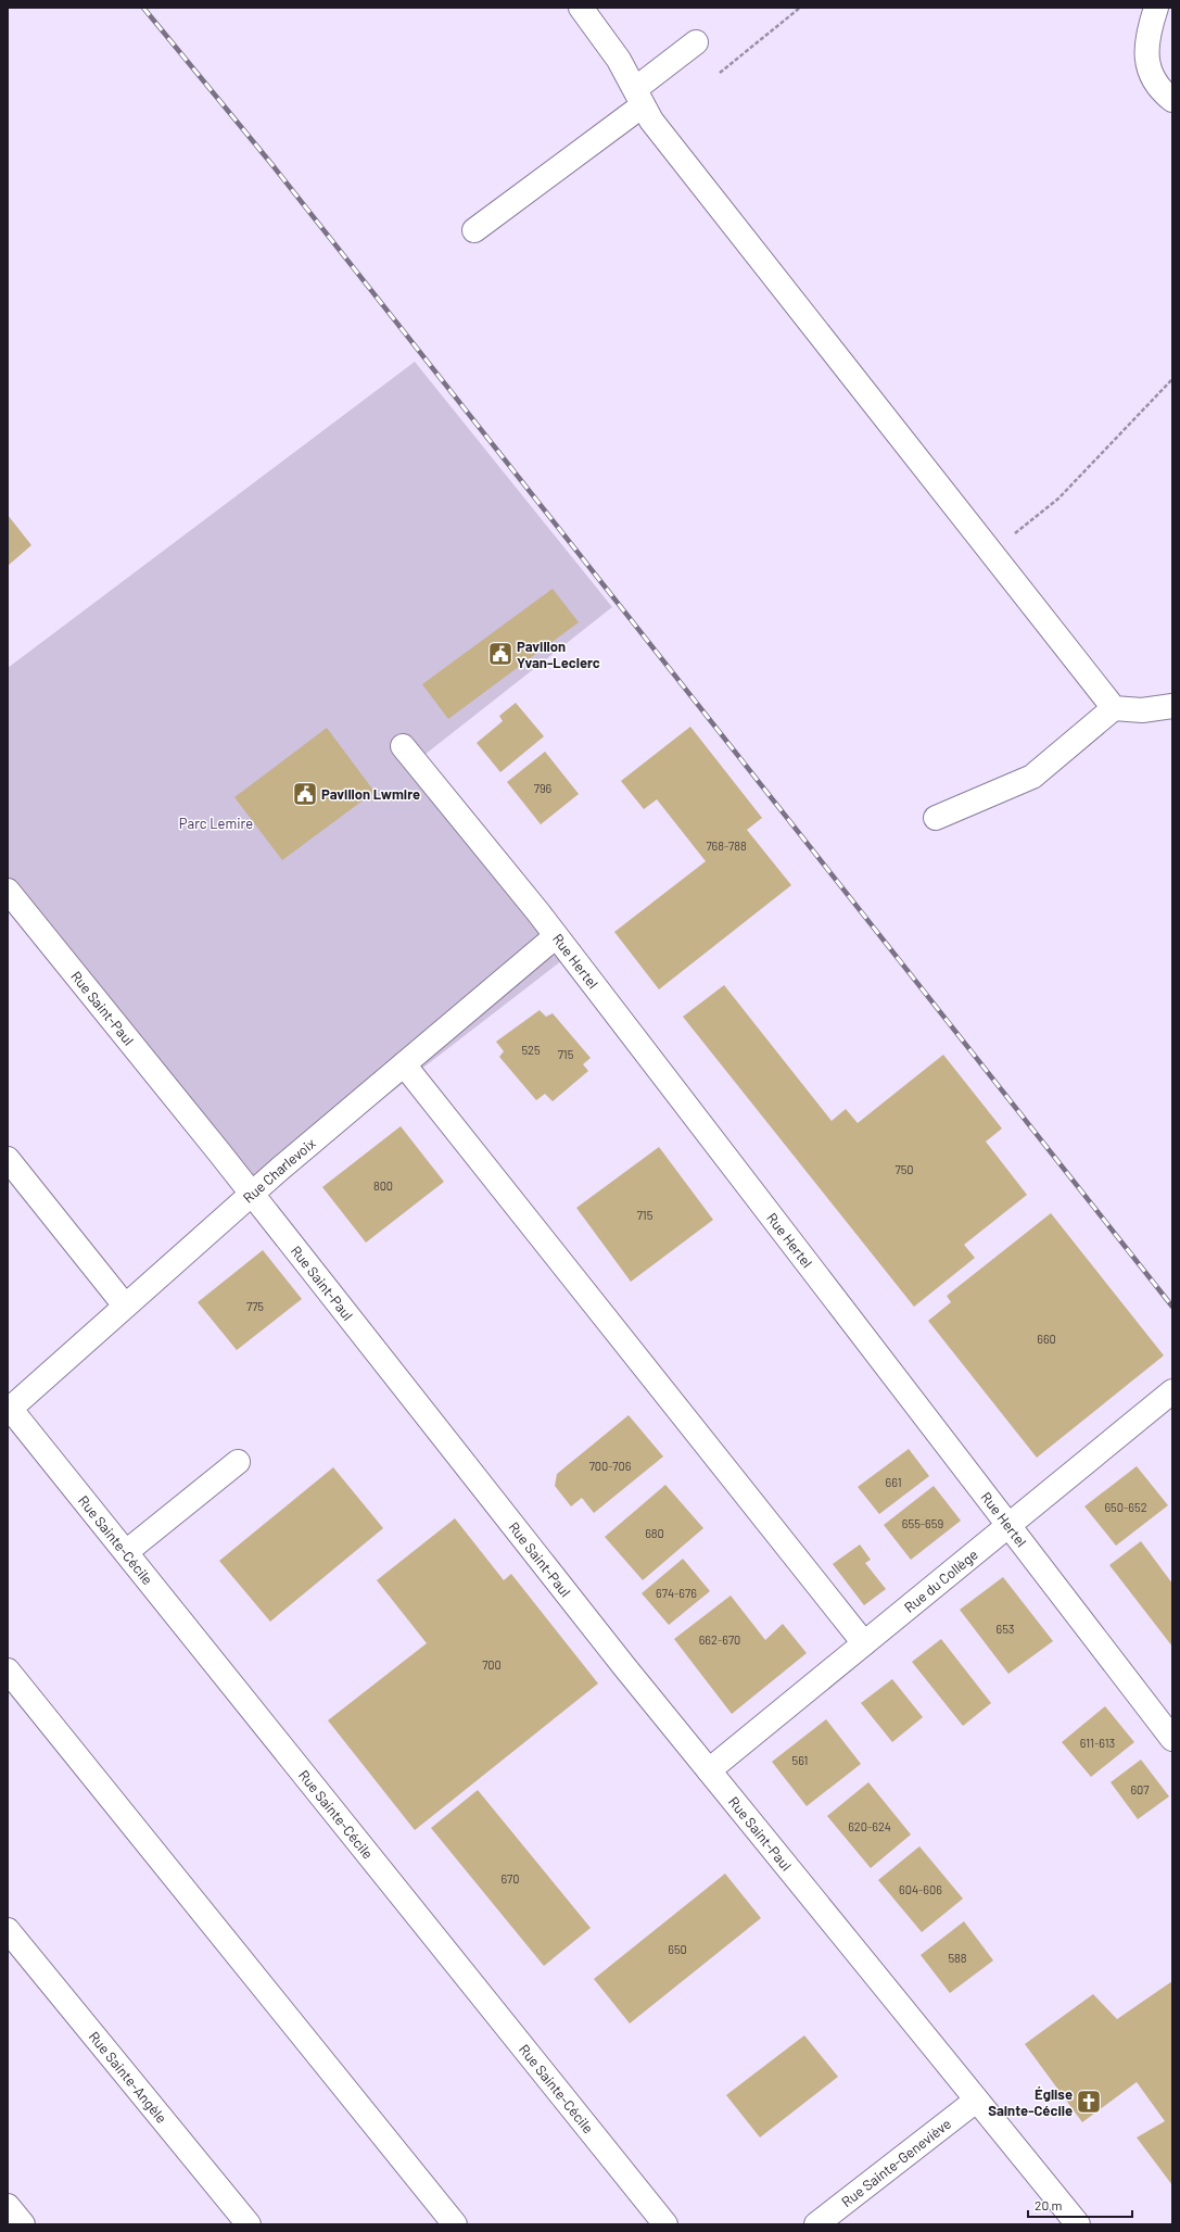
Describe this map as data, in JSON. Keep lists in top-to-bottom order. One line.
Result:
{"streets":{"street":["Rue Hertel","Rue Saint-Paul","Rue Charlevoix","Rue Sainte-Cécile","Rue du Collège","Rue Sainte-Angèle","Rue Sainte-Geneviève"]},"crossings":[["Rue Hertel","Rue Charlevoix"],["Rue Hertel","Rue du Collège"],["Rue Saint-Paul","Rue Charlevoix"],["Rue Saint-Paul","Rue du Collège"],["Rue Saint-Paul","Rue Sainte-Geneviève"],["Rue Charlevoix","Rue Sainte-Cécile"]],"parks":["Parc Lemire"],"places":{"public building":["Pavillon Yvan-Leclerc","Pavillon Lwmire"],"church":["Église Sainte-Cécile"]},"house_numbers":["796","768-788","525","715","750","800","715","775","660","700-706","661","650-652","655-659","680","674-676","653","662-670","700","611-613","561","607","620-624","670","604-606","650","588"],"scale_bar":"20 m"}
